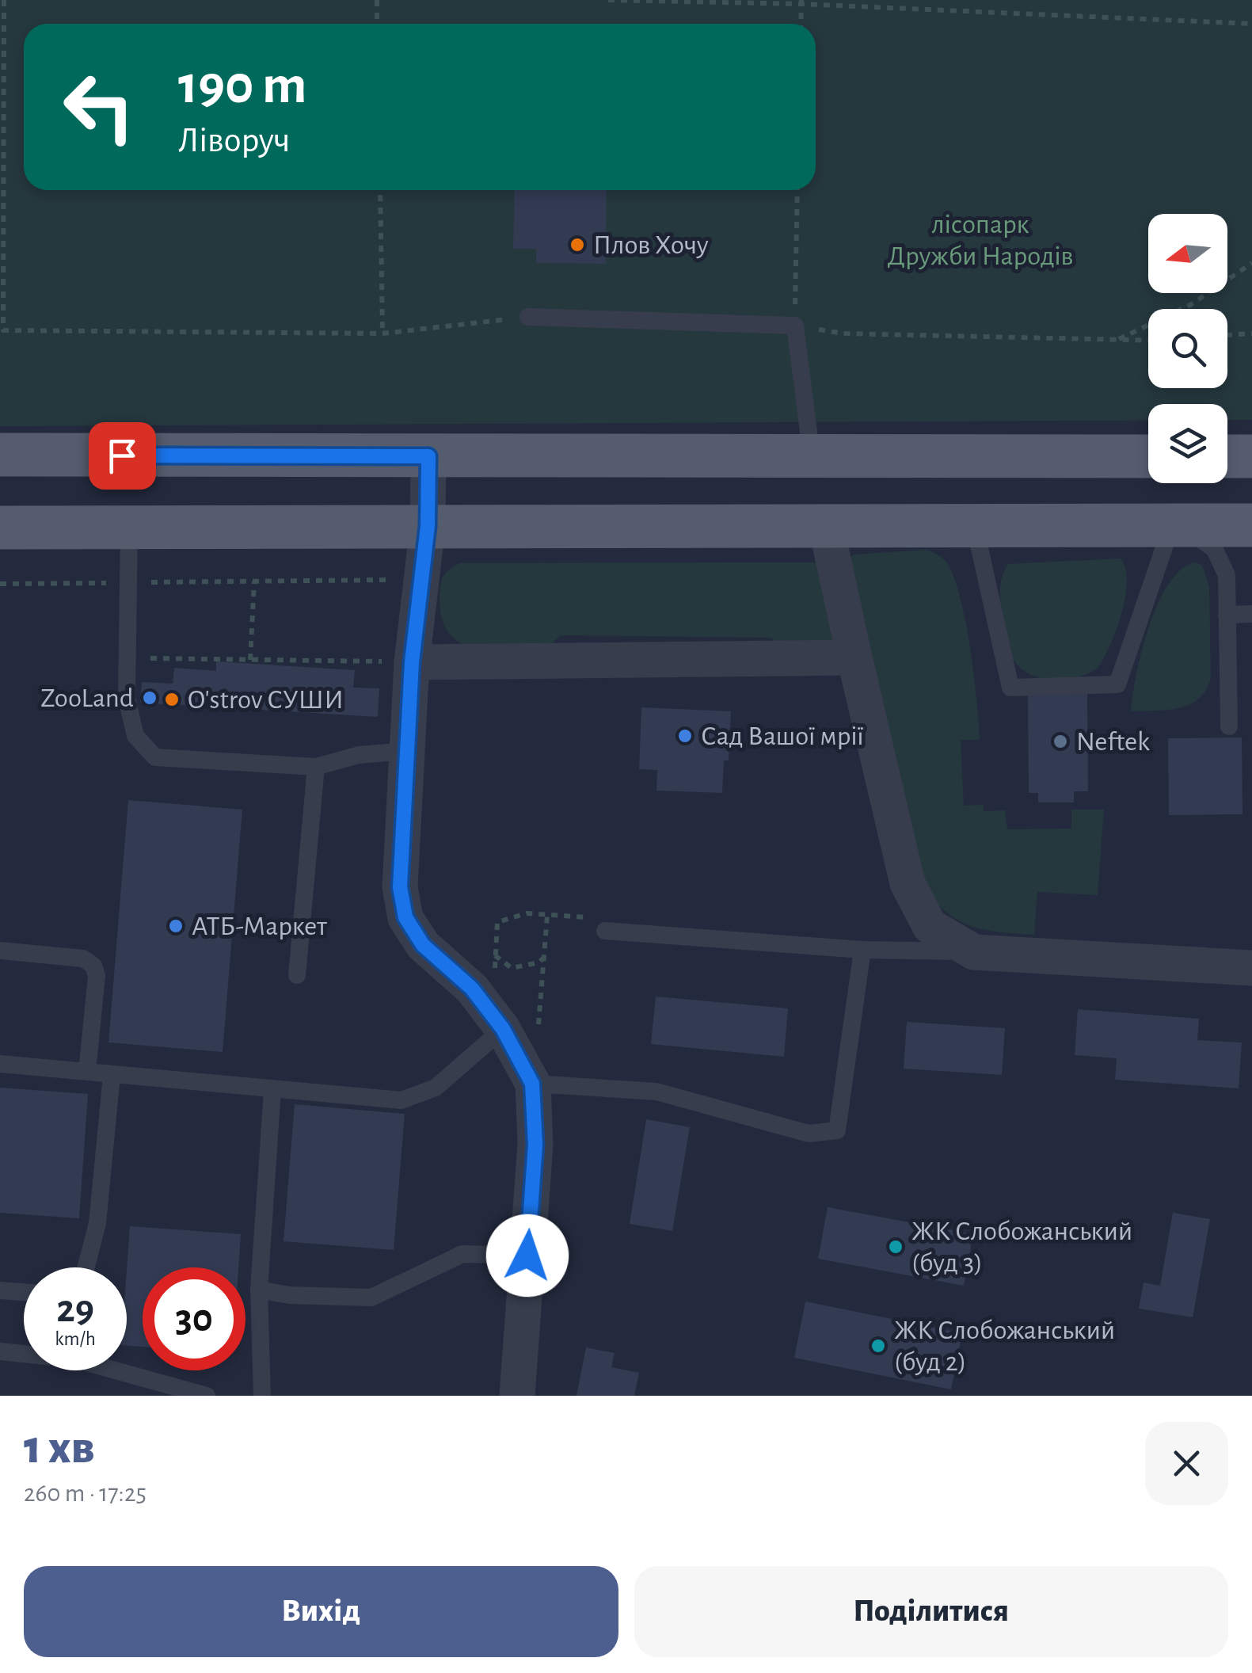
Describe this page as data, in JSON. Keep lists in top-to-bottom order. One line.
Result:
{"parks":["лісопарк Дружби Народів"],"places":["Плов Хочу","ZooLand","O'strov СУШИ","Сад Вашої мрії","Neftek","АТБ-Маркет","ЖК Слобожанський (буд 3)","ЖК Слобожанський (буд 2)"],"north":"left","page":{"turn":["190 m","Ліворуч"],"speed":"29 km/h","limit":"30","heading":["1 хв","260 m · 17:25"],"buttons":["Вихід","Поділитися"]}}
